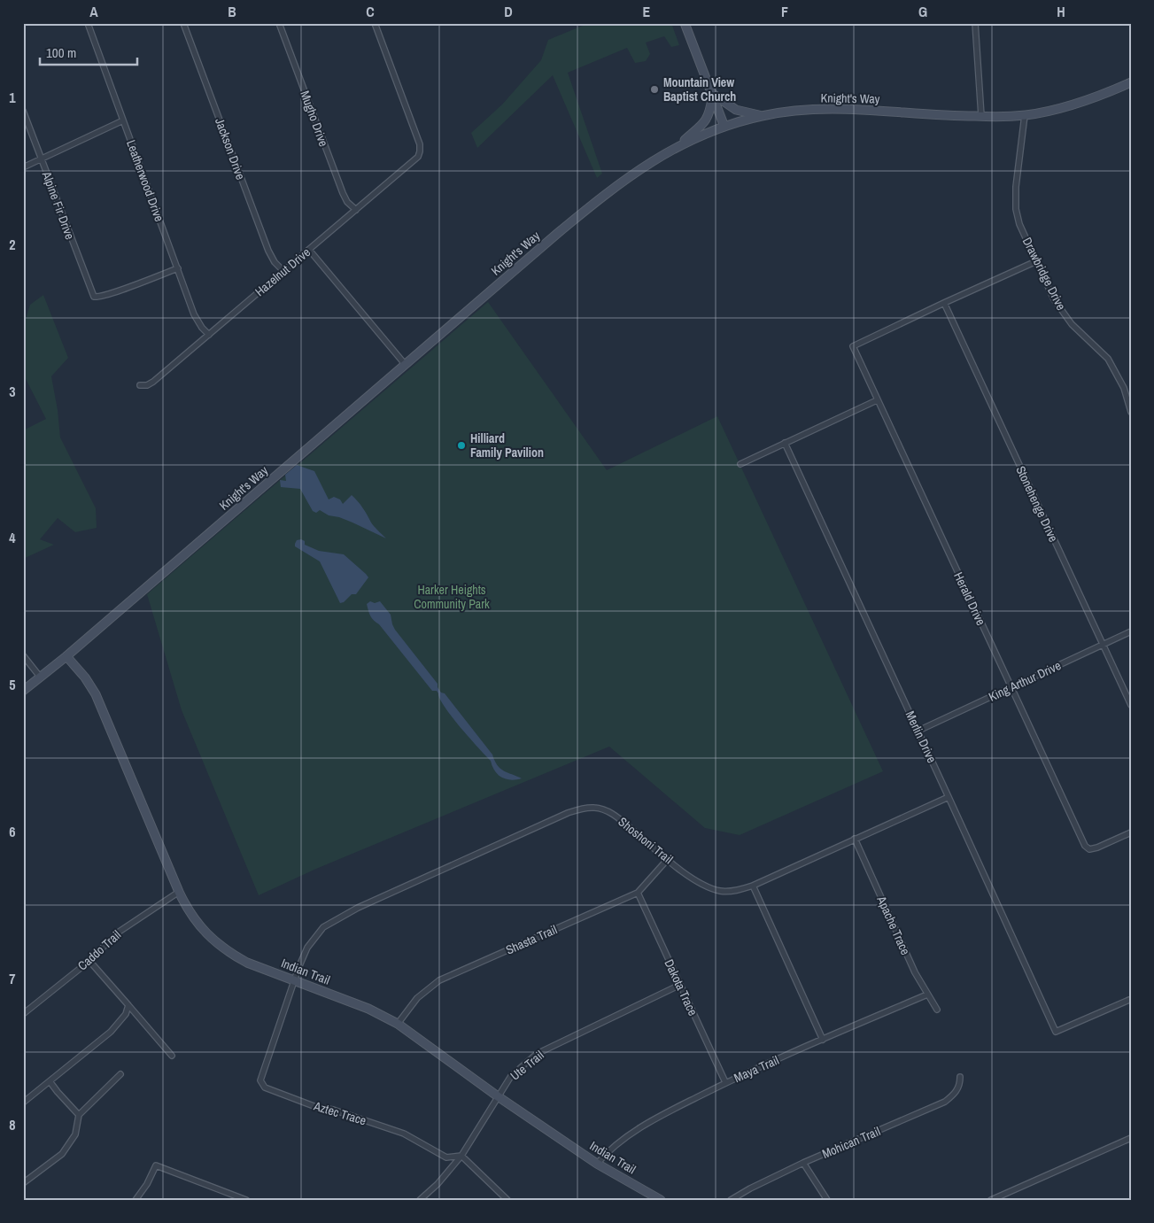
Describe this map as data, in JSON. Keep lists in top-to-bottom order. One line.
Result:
{"streets":{"main road":["Knight's Way","Indian Trail"],"street":["Mugho Drive","Jackson Drive","Leatherwood Drive","Alpine Fir Drive","Hazelnut Drive","Drawbridge Drive","Stonehenge Drive","Herald Drive","King Arthur Drive","Merlin Drive","Shoshoni Trail","Apache Trace","Shasta Trail","Caddo Trail","Dakota Trace","Ute Trail","Maya Trail","Aztec Trace","Mohican Trail"]},"crossings":[["Knight's Way","Drawbridge Drive"],["Knight's Way","Indian Trail"],["Mugho Drive","Hazelnut Drive"],["Jackson Drive","Hazelnut Drive"],["Leatherwood Drive","Alpine Fir Drive"],["Leatherwood Drive","Hazelnut Drive"],["Stonehenge Drive","Herald Drive"],["Stonehenge Drive","King Arthur Drive"],["Herald Drive","King Arthur Drive"],["King Arthur Drive","Merlin Drive"],["Merlin Drive","Shoshoni Trail"],["Shoshoni Trail","Apache Trace"],["Shoshoni Trail","Shasta Trail"],["Shoshoni Trail","Indian Trail"],["Shoshoni Trail","Aztec Trace"],["Apache Trace","Maya Trail"],["Shasta Trail","Indian Trail"],["Shasta Trail","Dakota Trace"],["Caddo Trail","Indian Trail"],["Indian Trail","Ute Trail"],["Indian Trail","Maya Trail"],["Indian Trail","Aztec Trace"],["Dakota Trace","Ute Trail"],["Dakota Trace","Maya Trail"],["Ute Trail","Aztec Trace"]],"parks":["Harker Heights Community Park"],"places":["Mountain View Baptist Church","Hilliard Family Pavilion"],"scale_bar":"100 m","grid":{"columns":["A","B","C","D","E","F","G","H"],"rows":["1","2","3","4","5","6","7","8"]}}
